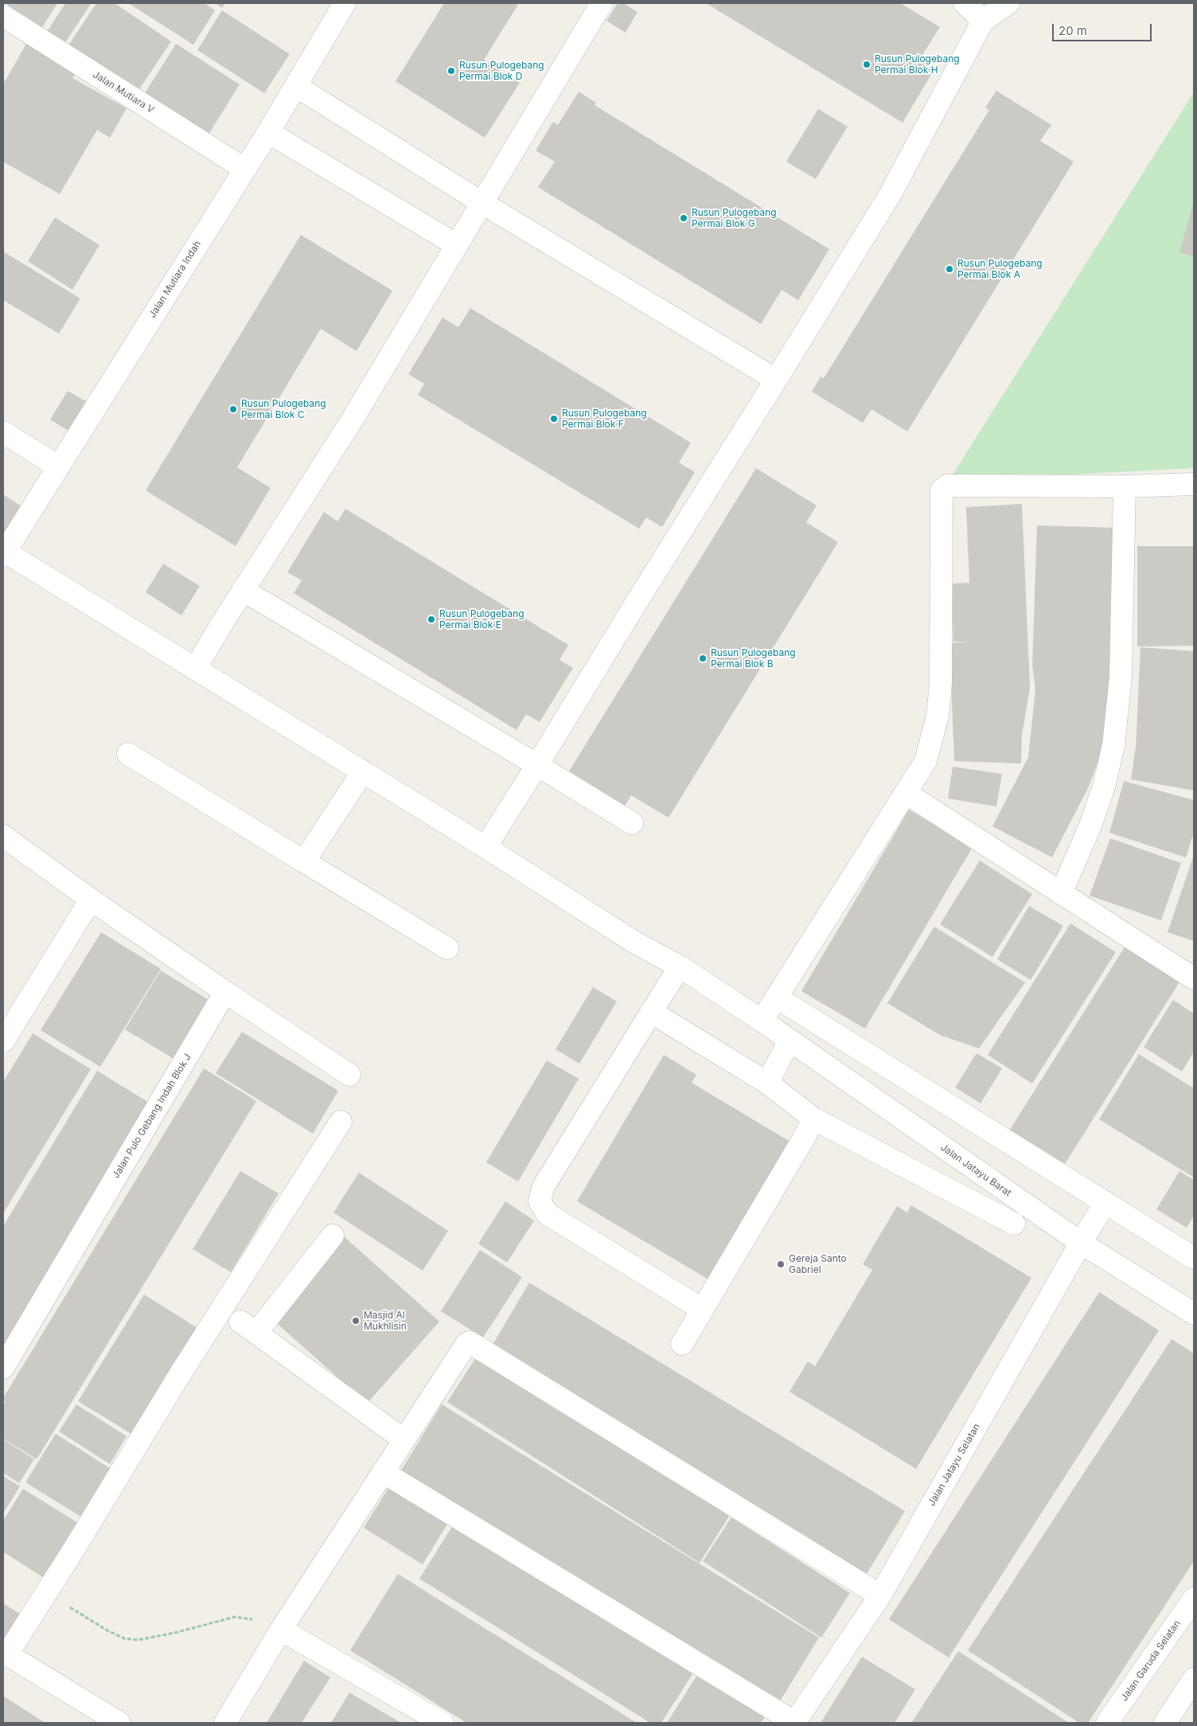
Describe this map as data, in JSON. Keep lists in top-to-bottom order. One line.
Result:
{"streets":{"street":["Jalan Mutiara V","Jalan Mutiara Indah","Jalan Pulo Gebang Indah Blok J","Jalan Jatayu Barat","Jalan Jatayu Selatan","Jalan Garuda Selatan"]},"crossings":[["Jalan Mutiara V","Jalan Mutiara Indah"],["Jalan Mutiara Indah","Jalan Jatayu Barat"],["Jalan Jatayu Barat","Jalan Jatayu Selatan"]],"places":["Rusun Pulogebang Permai Blok H","Rusun Pulogebang Permai Blok D","Rusun Pulogebang Permai Blok G","Rusun Pulogebang Permai Blok A","Rusun Pulogebang Permai Blok C","Rusun Pulogebang Permai Blok F","Rusun Pulogebang Permai Blok E","Rusun Pulogebang Permai Blok B","Gereja Santo Gabriel","Masjid Al Mukhlisin"],"scale_bar":"20 m"}
